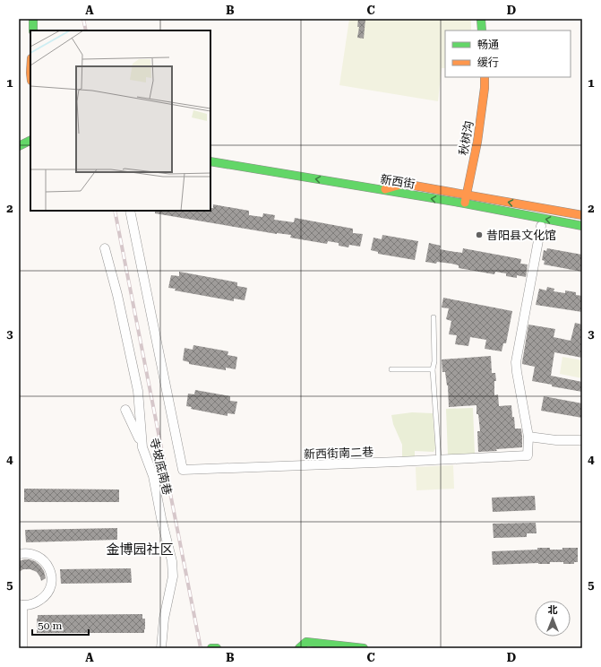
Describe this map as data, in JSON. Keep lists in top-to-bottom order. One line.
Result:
{"streets":{"street":["秋树沟","新西街","新西街南二巷","寺坡底南巷"]},"crossings":[["秋树沟","新西街"]],"districts":["金博园社区"],"places":["昔阳县文化馆"],"legend":["畅通","缓行"],"scale_bar":"50 m","north":"top","grid":{"columns":["A","B","C","D"],"rows":["1","2","3","4","5"]}}
